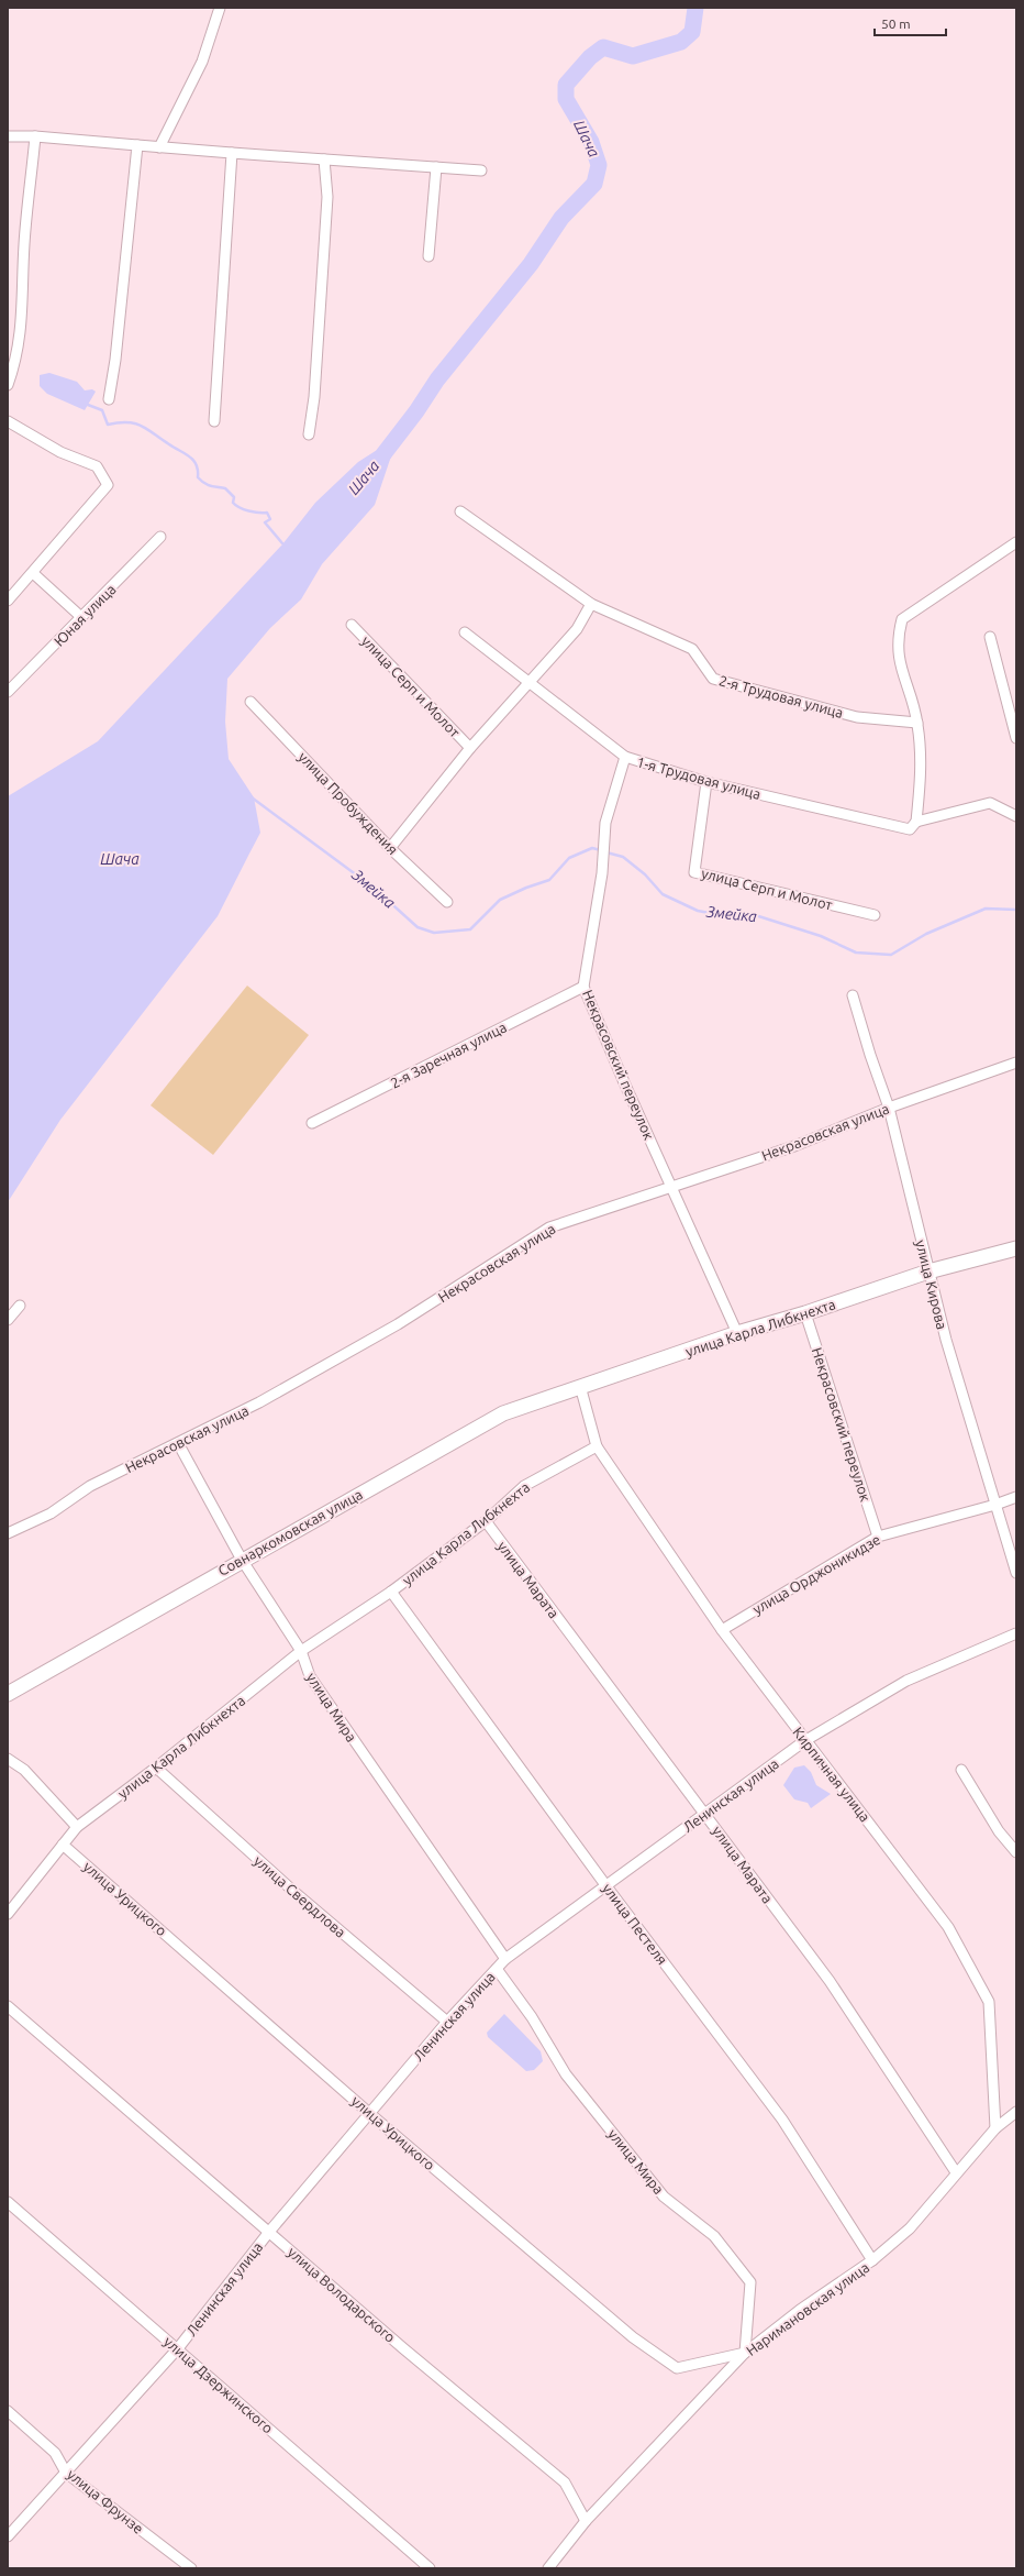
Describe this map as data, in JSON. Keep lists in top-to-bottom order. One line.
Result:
{"streets":{"street":["Юная улица","улица Серп и Молот","2-я Трудовая улица","1-я Трудовая улица","улица Пробуждения","2-я Заречная улица","Некрасовский переулок","Некрасовская улица","улица Кирова","улица Карла Либкнехта","Совнаркомовская улица","улица Орджоникидзе","улица Марата","улица Мира","Кирпичная улица","Ленинская улица","улица Свердлова","улица Урицкого","улица Пестеля","улица Володарского","Наримановская улица","улица Дзержинского","улица Фрунзе"]},"crossings":[["улица Серп и Молот","1-я Трудовая улица"],["1-я Трудовая улица","Некрасовский переулок"],["2-я Заречная улица","Некрасовский переулок"],["Некрасовский переулок","Некрасовская улица"],["Некрасовский переулок","улица Карла Либкнехта"],["Некрасовский переулок","улица Орджоникидзе"],["Некрасовская улица","улица Кирова"],["Некрасовская улица","улица Мира"],["улица Кирова","улица Карла Либкнехта"],["улица Кирова","улица Орджоникидзе"],["улица Карла Либкнехта","Совнаркомовская улица"],["улица Карла Либкнехта","улица Марата"],["улица Карла Либкнехта","улица Мира"],["улица Карла Либкнехта","Кирпичная улица"],["улица Карла Либкнехта","улица Свердлова"],["улица Карла Либкнехта","улица Урицкого"],["улица Карла Либкнехта","улица Пестеля"],["Совнаркомовская улица","улица Мира"],["улица Орджоникидзе","Кирпичная улица"],["улица Марата","Ленинская улица"],["улица Марата","Наримановская улица"],["улица Мира","Ленинская улица"],["улица Мира","улица Урицкого"],["улица Мира","Наримановская улица"],["Кирпичная улица","Ленинская улица"],["Кирпичная улица","Наримановская улица"],["Ленинская улица","улица Свердлова"],["Ленинская улица","улица Урицкого"],["Ленинская улица","улица Пестеля"],["Ленинская улица","улица Володарского"],["Ленинская улица","улица Дзержинского"],["Ленинская улица","улица Фрунзе"],["улица Урицкого","Наримановская улица"],["улица Пестеля","Наримановская улица"],["улица Володарского","Наримановская улица"]],"water":["Шача","Змейка"],"scale_bar":"50 m"}
